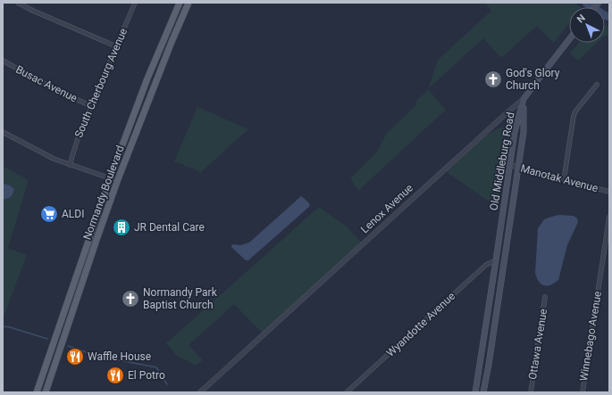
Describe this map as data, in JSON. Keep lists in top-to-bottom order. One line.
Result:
{"streets":{"main road":["Old Middleburg Road","Normandy Boulevard","Lenox Avenue"],"street":["South Cherbourg Avenue","Busac Avenue","Manotak Avenue","Wyandotte Avenue","Winnebago Avenue","Ottawa Avenue"]},"crossings":[["South Cherbourg Avenue","Busac Avenue"],["Old Middleburg Road","Manotak Avenue"],["Old Middleburg Road","Lenox Avenue"],["Old Middleburg Road","Wyandotte Avenue"]],"places":{"church":["God's Glory Church","Normandy Park Baptist Church"],"supermarket":["ALDI"],"building":["JR Dental Care"],"restaurant":["Waffle House","El Potro"]},"north":"top left"}
